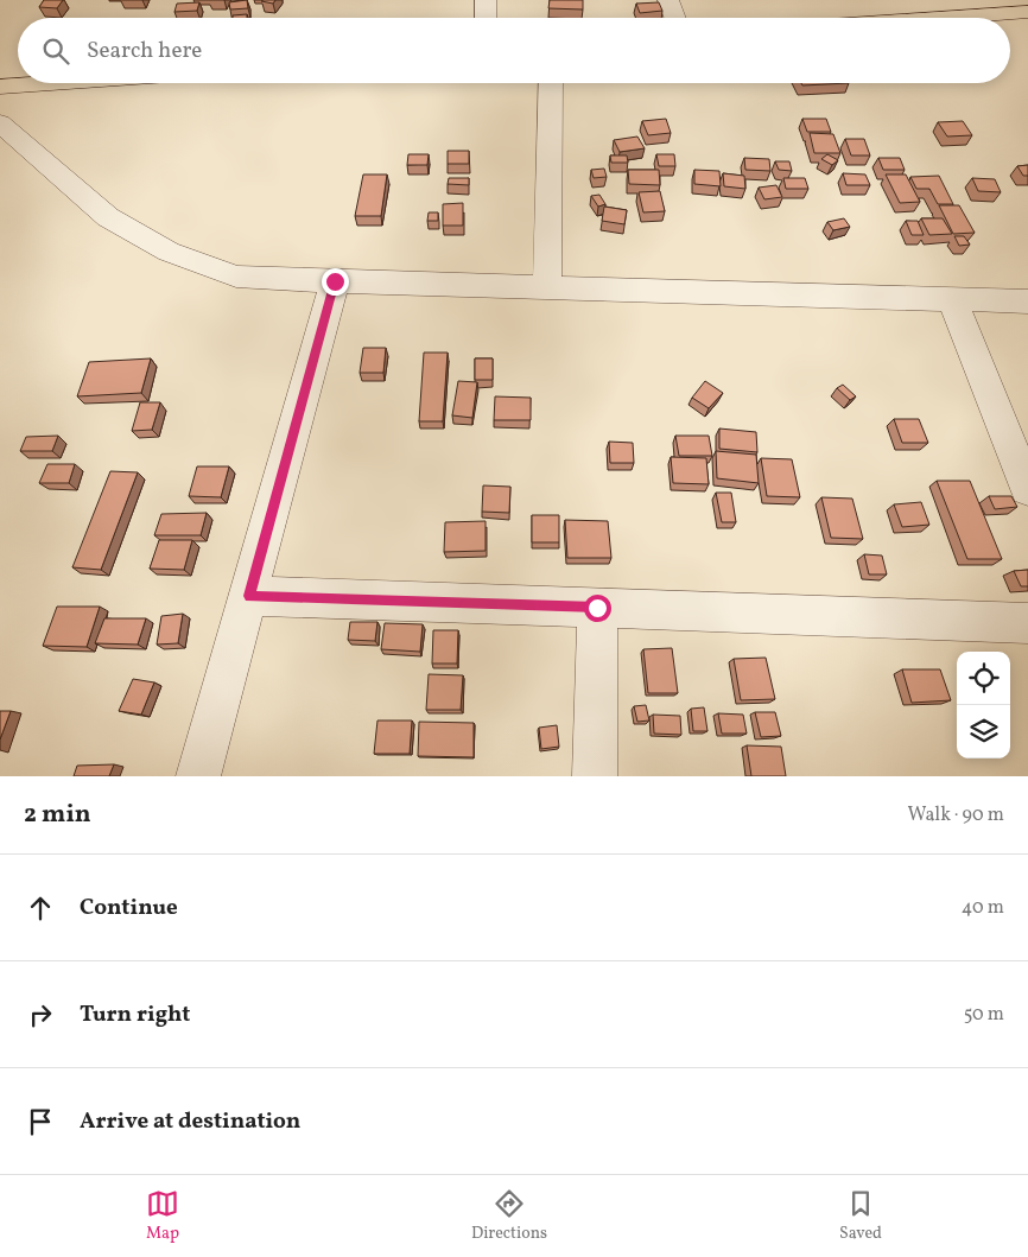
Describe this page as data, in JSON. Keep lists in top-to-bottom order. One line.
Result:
{"page":{"search":"Search here","heading":["2 min","Walk · 90 m"],"list":[["Continue","40 m"],["Turn right","50 m"],"Arrive at destination"],"nav":["Map","Directions","Saved"]}}
